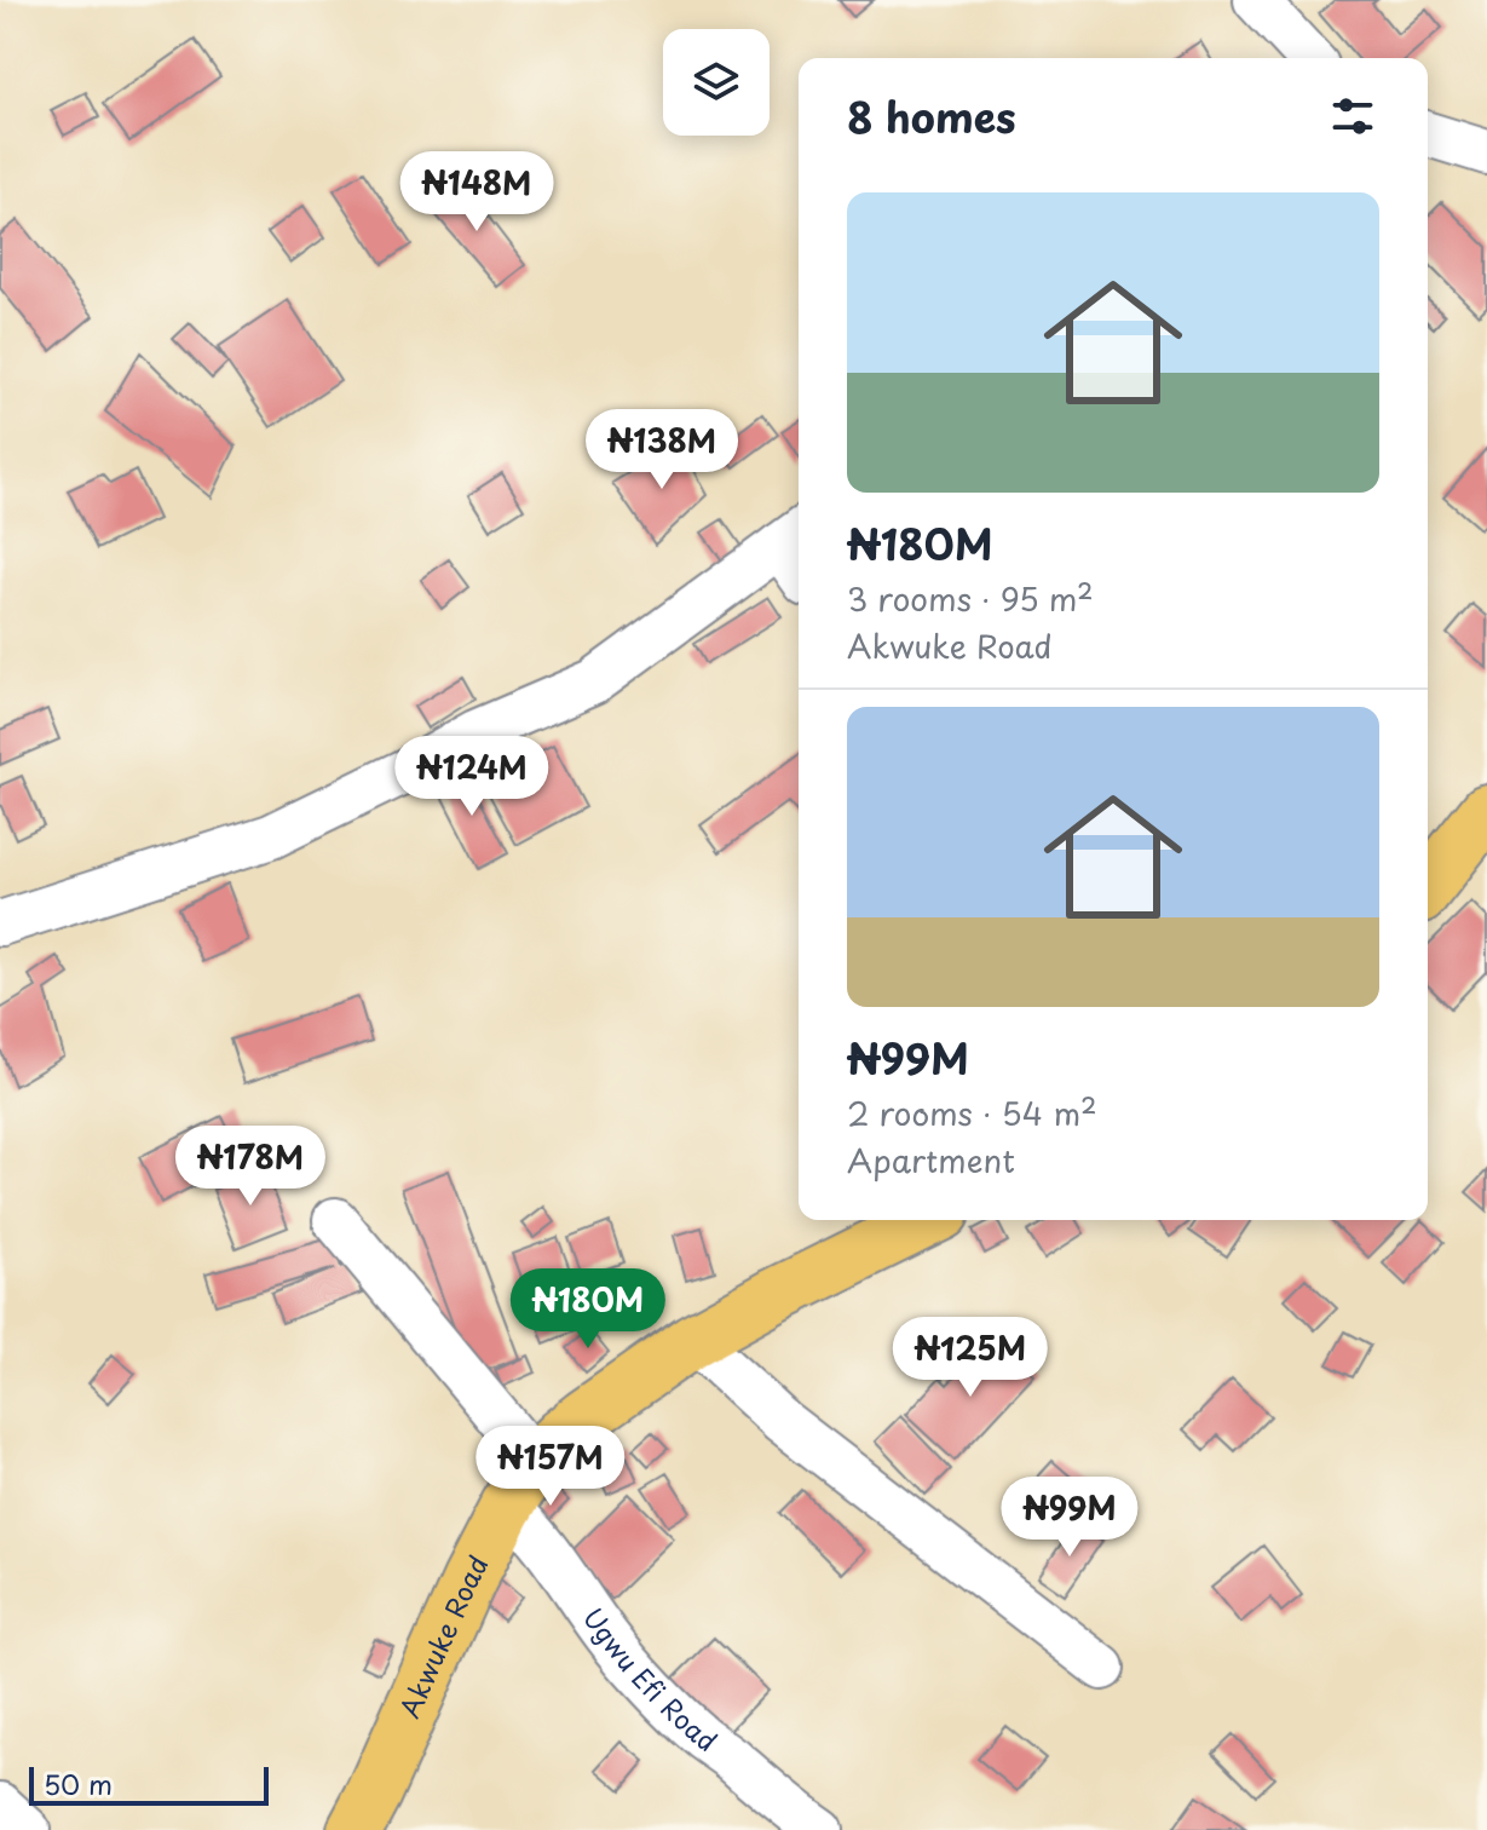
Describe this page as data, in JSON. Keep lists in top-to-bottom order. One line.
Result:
{"streets":{"main road":["Akwuke Road"],"street":["Ugwu Efi Road"]},"crossings":[["Akwuke Road","Ugwu Efi Road"]],"scale_bar":"50 m","page":{"heading":"8 homes","price":["₦148M","₦138M","₦124M","₦178M","₦180M","₦125M","₦157M","₦99M"],"list":[{"name":"₦180M","note":"3 rooms · 95 m² · Akwuke Road"},{"name":"₦99M","note":"2 rooms · 54 m² · Apartment"}],"scale":"50 m"}}
